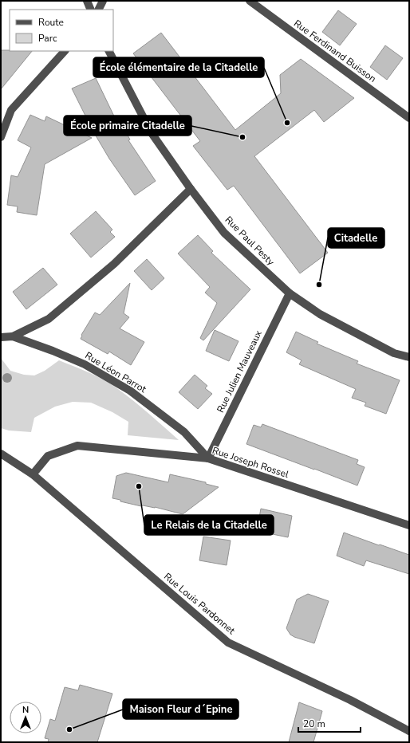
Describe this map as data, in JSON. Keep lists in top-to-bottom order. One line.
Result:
{"streets":{"street":["Rue Ferdinand Buisson","Rue Paul Pesty","Rue Julien Mauveaux","Rue Léon Parrot","Rue Joseph Rossel","Rue Louis Pardonnet"]},"crossings":[["Rue Paul Pesty","Rue Julien Mauveaux"],["Rue Paul Pesty","Rue Léon Parrot"],["Rue Julien Mauveaux","Rue Léon Parrot"],["Rue Julien Mauveaux","Rue Joseph Rossel"],["Rue Léon Parrot","Rue Joseph Rossel"],["Rue Joseph Rossel","Rue Louis Pardonnet"]],"places":["École élémentaire de la Citadelle","École primaire Citadelle","Citadelle","Le Relais de la Citadelle","Maison Fleur d´Epine"],"legend":["Route","Parc"],"scale_bar":"20 m","north":"top"}
